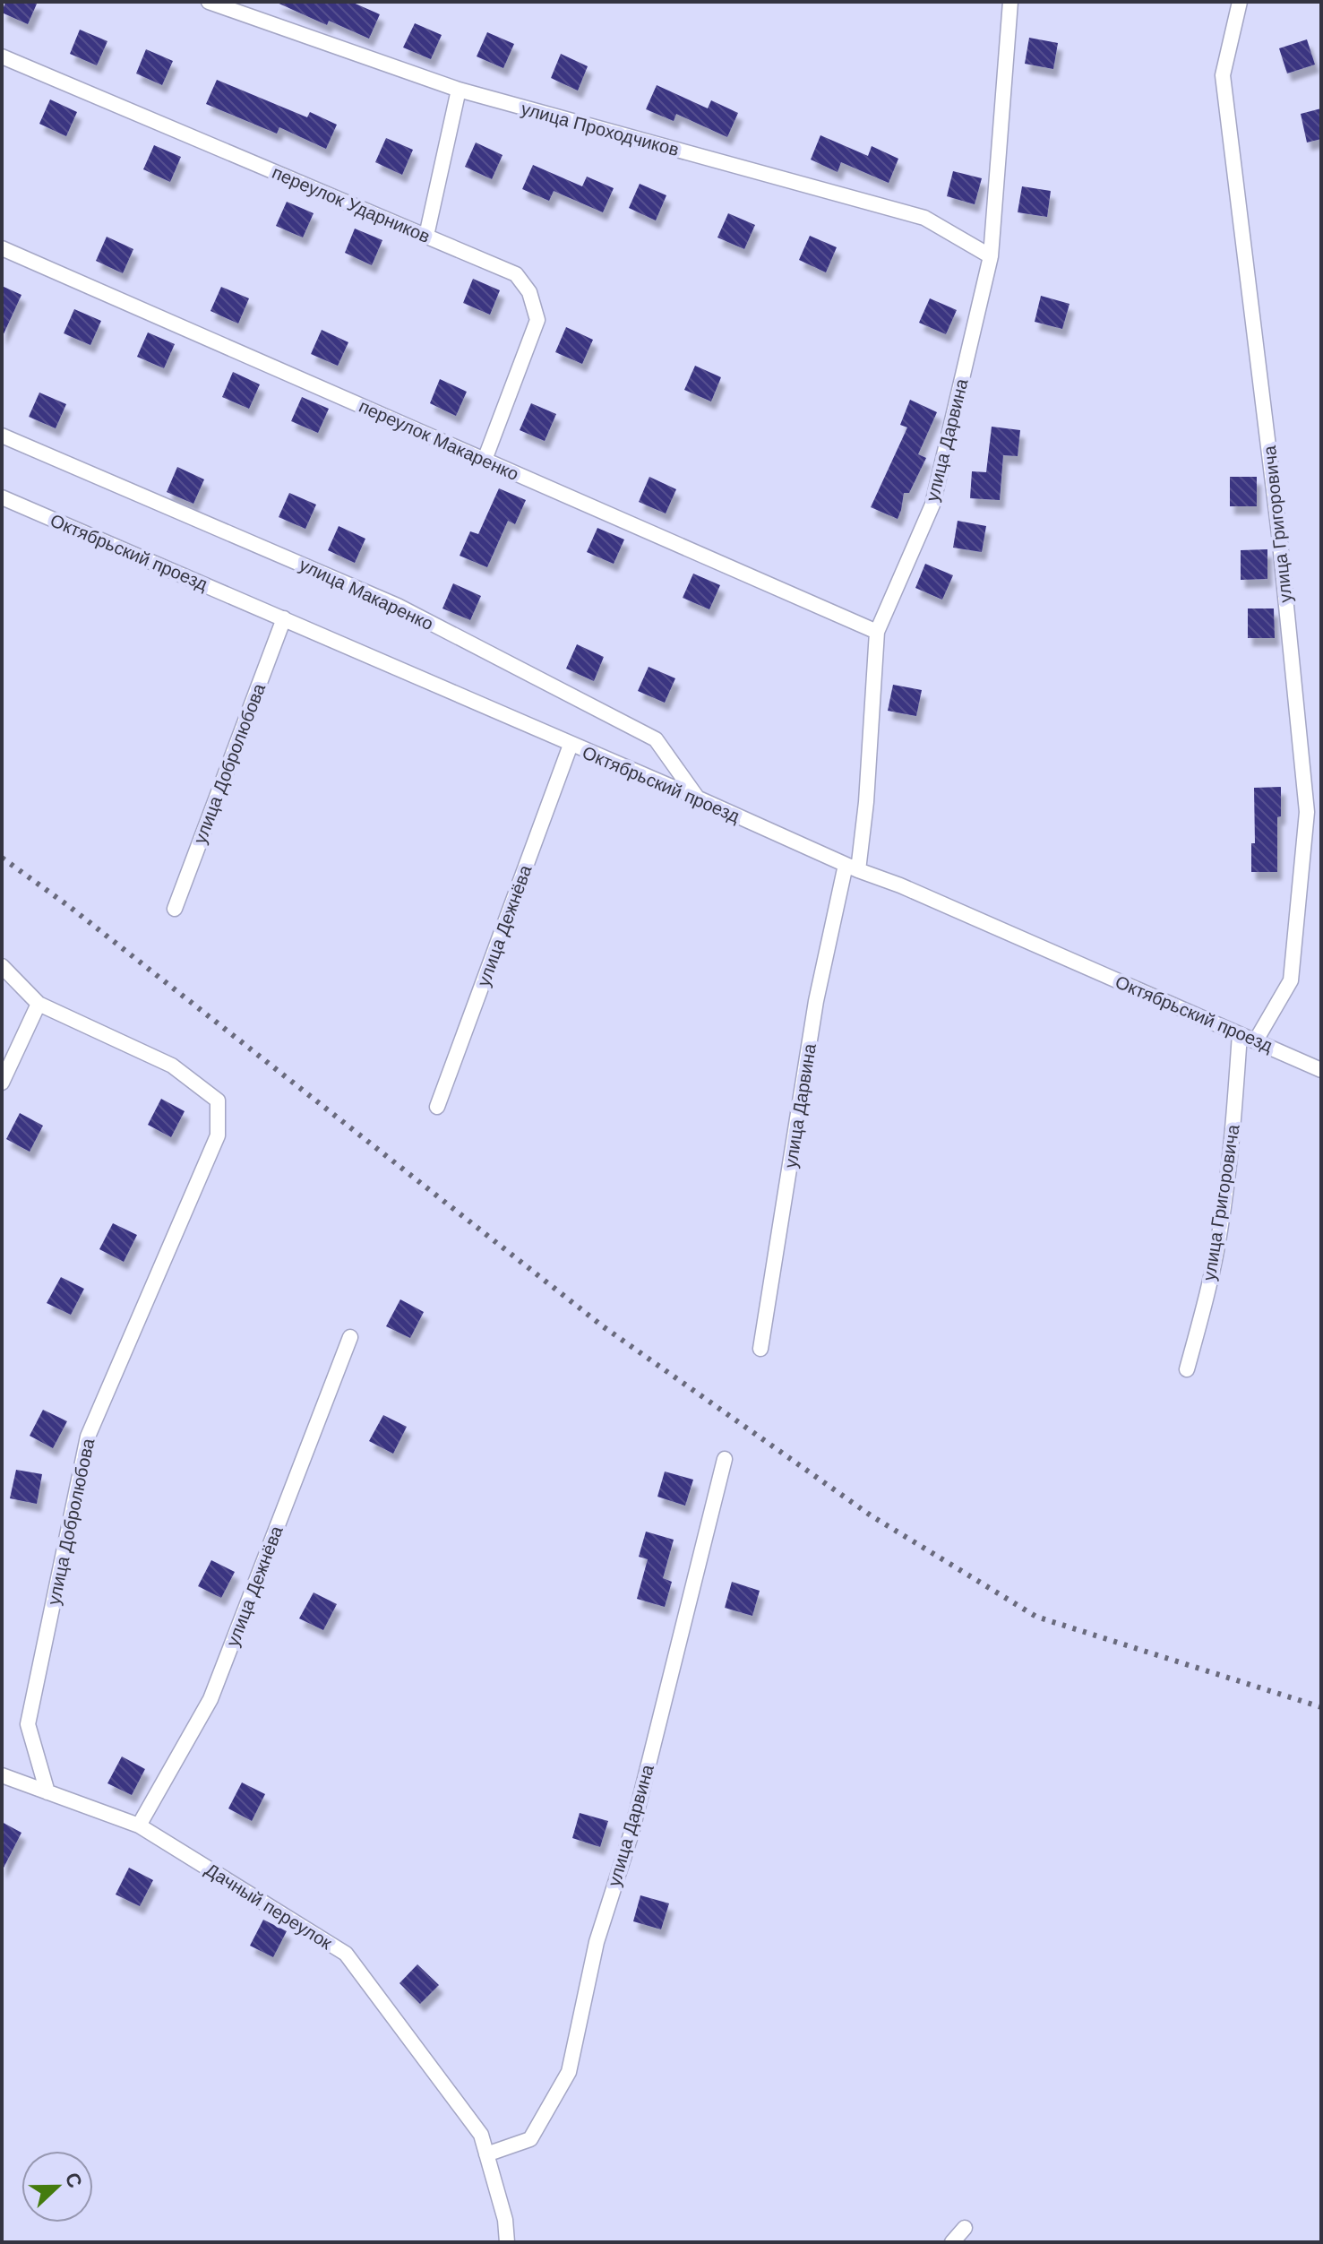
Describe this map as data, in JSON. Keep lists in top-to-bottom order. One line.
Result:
{"streets":{"street":["улица Проходчиков","переулок Ударников","переулок Макаренко","улица Дарвина","улица Григоровича","Октябрьский проезд","улица Макаренко","улица Добролюбова","улица Дежнёва","Дачный переулок"]},"crossings":[["улица Проходчиков","улица Дарвина"],["переулок Ударников","переулок Макаренко"],["переулок Макаренко","улица Дарвина"],["улица Дарвина","Октябрьский проезд"],["улица Дарвина","Дачный переулок"],["улица Григоровича","Октябрьский проезд"],["Октябрьский проезд","улица Макаренко"],["Октябрьский проезд","улица Добролюбова"],["Октябрьский проезд","улица Дежнёва"],["улица Добролюбова","Дачный переулок"],["улица Дежнёва","Дачный переулок"]],"north":"right"}
